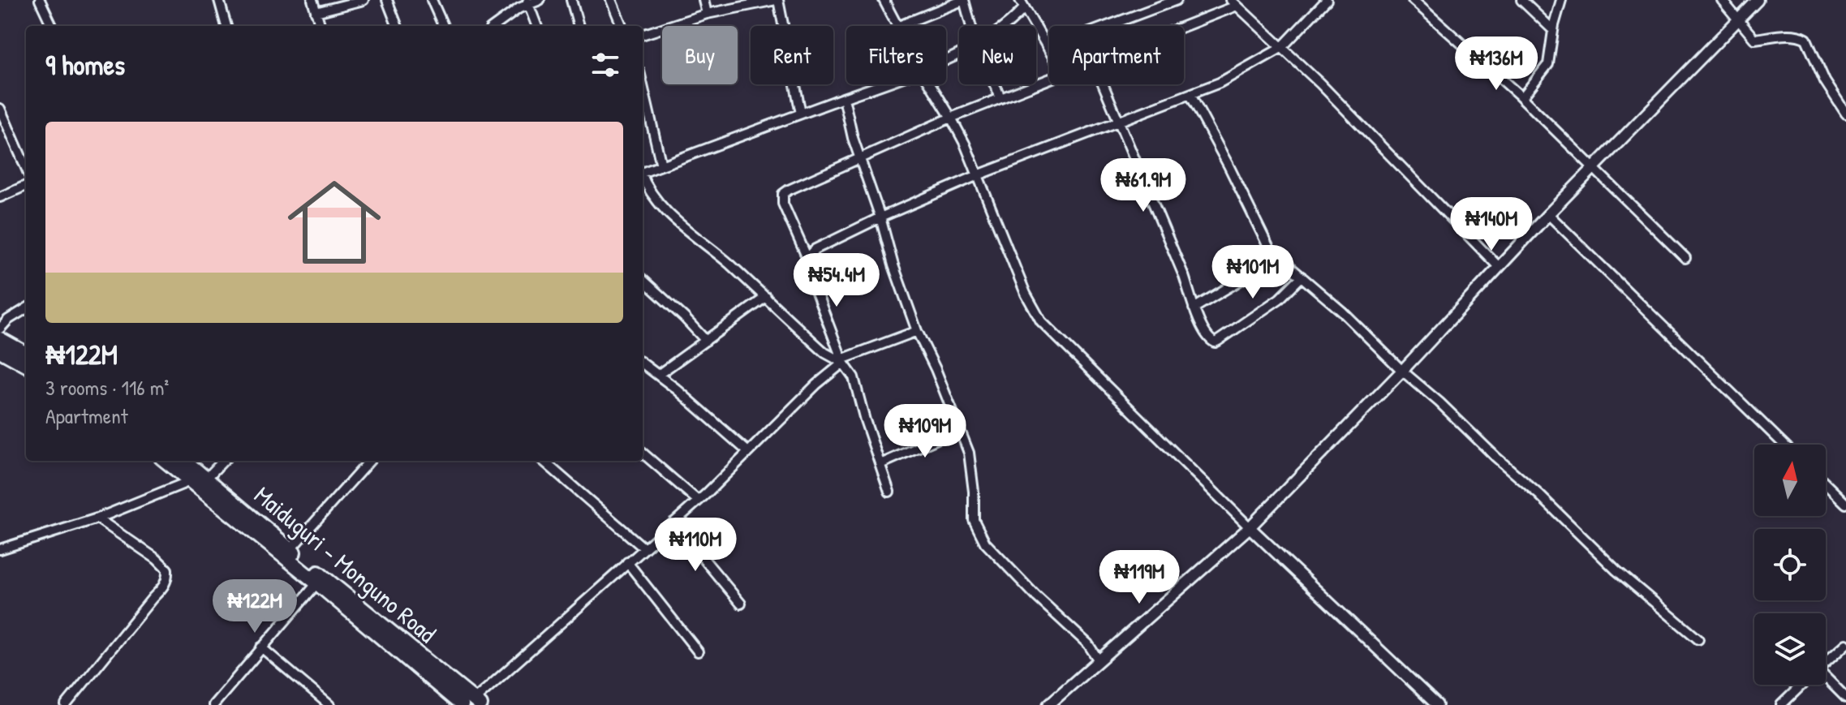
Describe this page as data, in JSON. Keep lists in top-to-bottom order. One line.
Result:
{"streets":{"main road":["Maiduguri - Monguno Road"]},"north":"top","page":{"chip":["Buy","Rent","Filters","New","Apartment"],"heading":"9 homes","price":["₦136M","₦61.9M","₦140M","₦101M","₦54.4M","₦109M","₦110M","₦119M","₦122M"],"list":[{"name":"₦122M","note":"3 rooms · 116 m² · Apartment"}]}}
